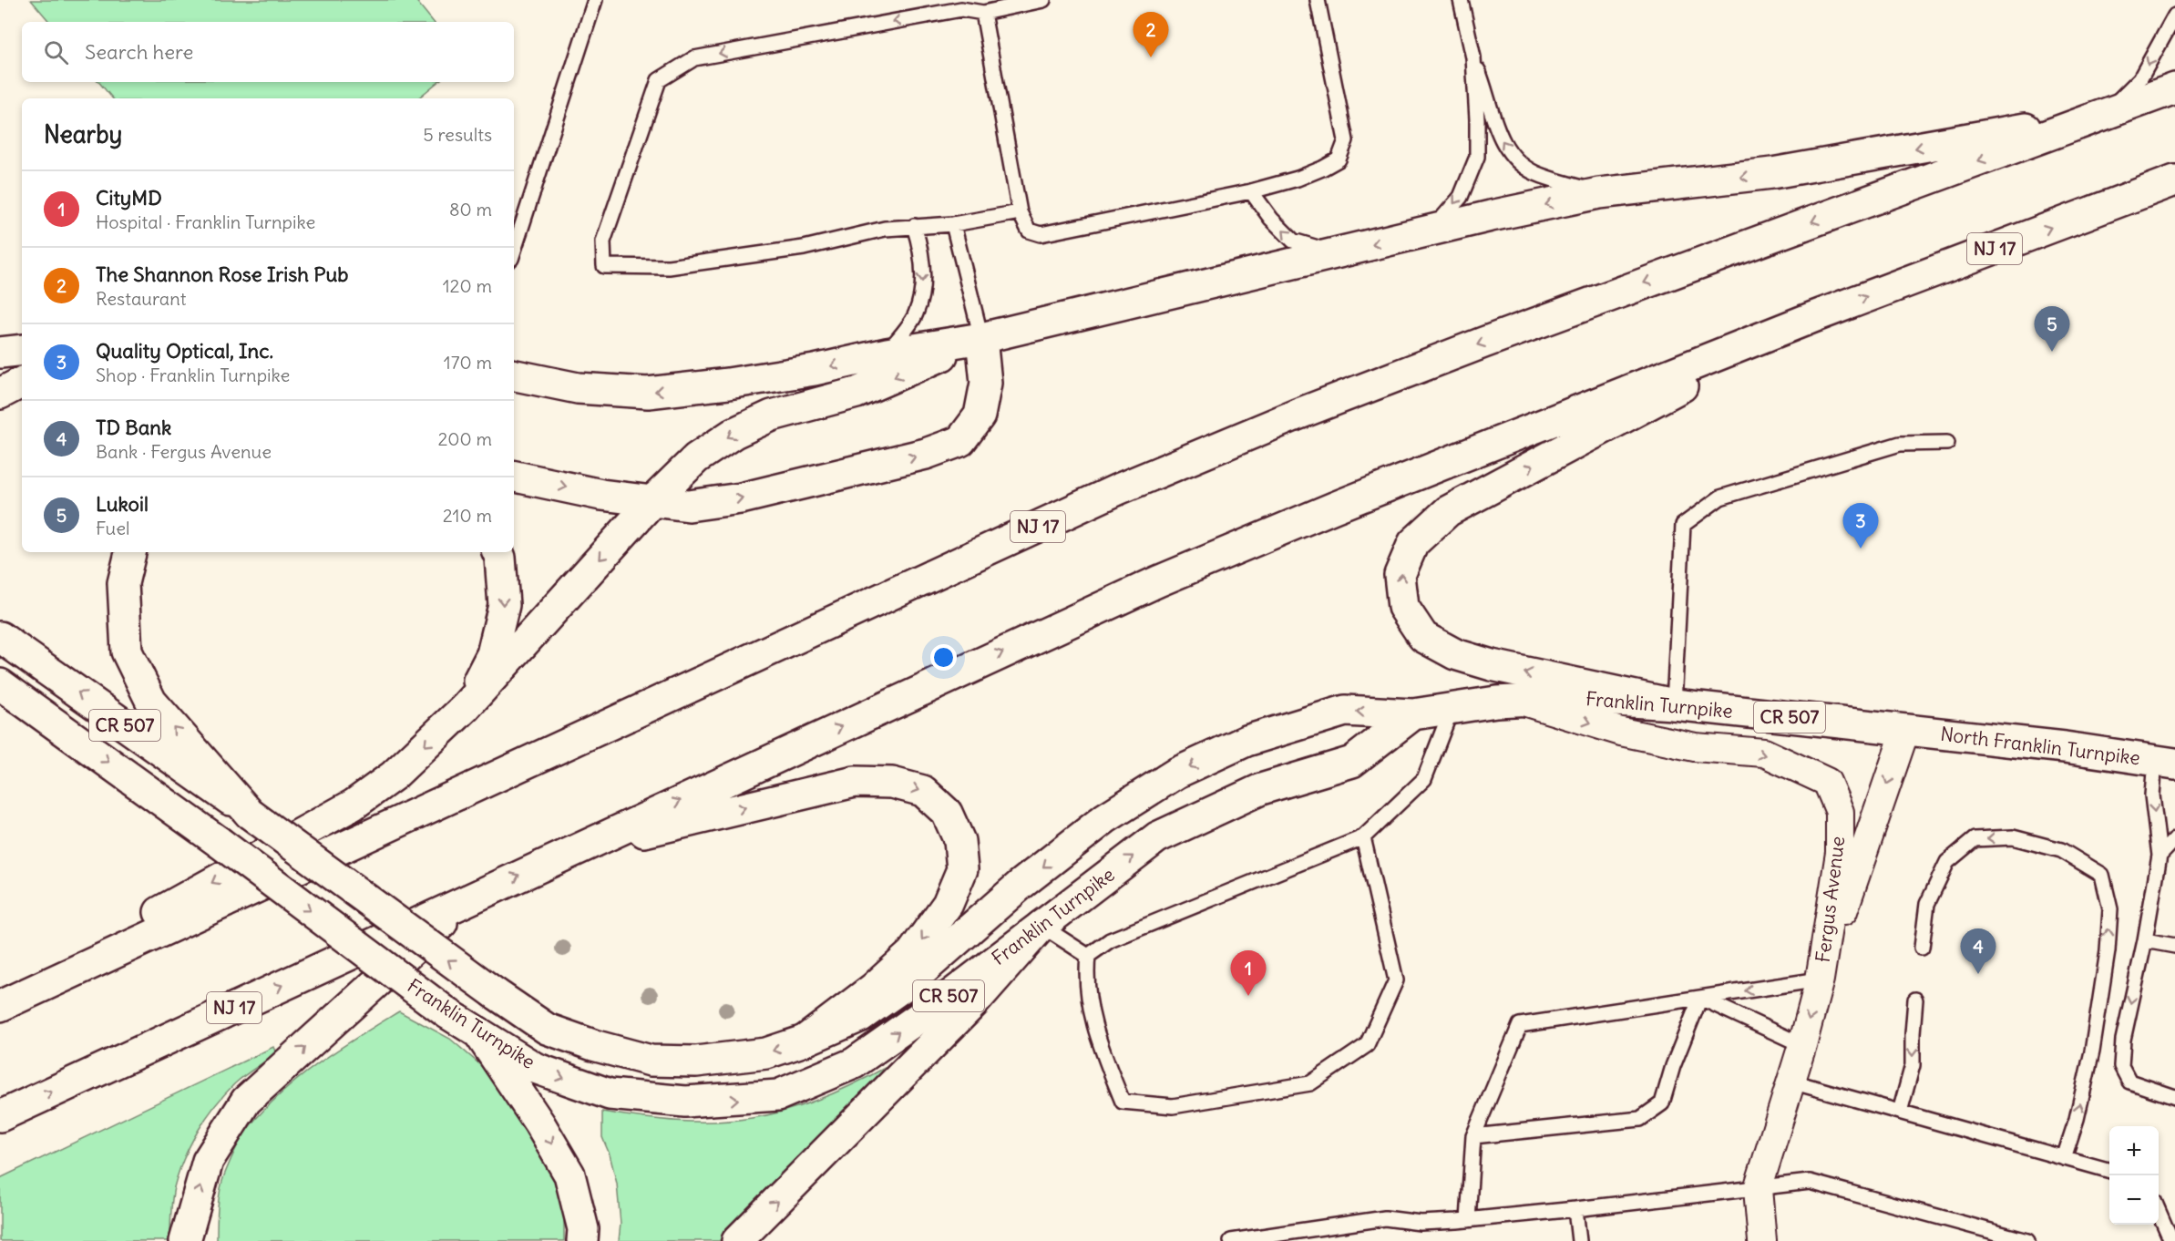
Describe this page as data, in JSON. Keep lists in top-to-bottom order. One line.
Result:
{"streets":{"main road":["NJ 17","Franklin Turnpike","CR 507","North Franklin Turnpike"],"street":["Fergus Avenue"]},"crossings":[["Franklin Turnpike","North Franklin Turnpike"],["Franklin Turnpike","Fergus Avenue"],["North Franklin Turnpike","Fergus Avenue"]],"page":{"pins":["2","5","3","4","1"],"search":"Search here","heading":["Nearby","5 results"],"list":[{"mark":"1","name":"CityMD","note":"Hospital · Franklin Turnpike","value":"80 m"},{"mark":"2","name":"The Shannon Rose Irish Pub","note":"Restaurant","value":"120 m"},{"mark":"3","name":"Quality Optical, Inc.","note":"Shop · Franklin Turnpike","value":"170 m"},{"mark":"4","name":"TD Bank","note":"Bank · Fergus Avenue","value":"200 m"},{"mark":"5","name":"Lukoil","note":"Fuel","value":"210 m"}],"map_buttons":["+","−"]}}
